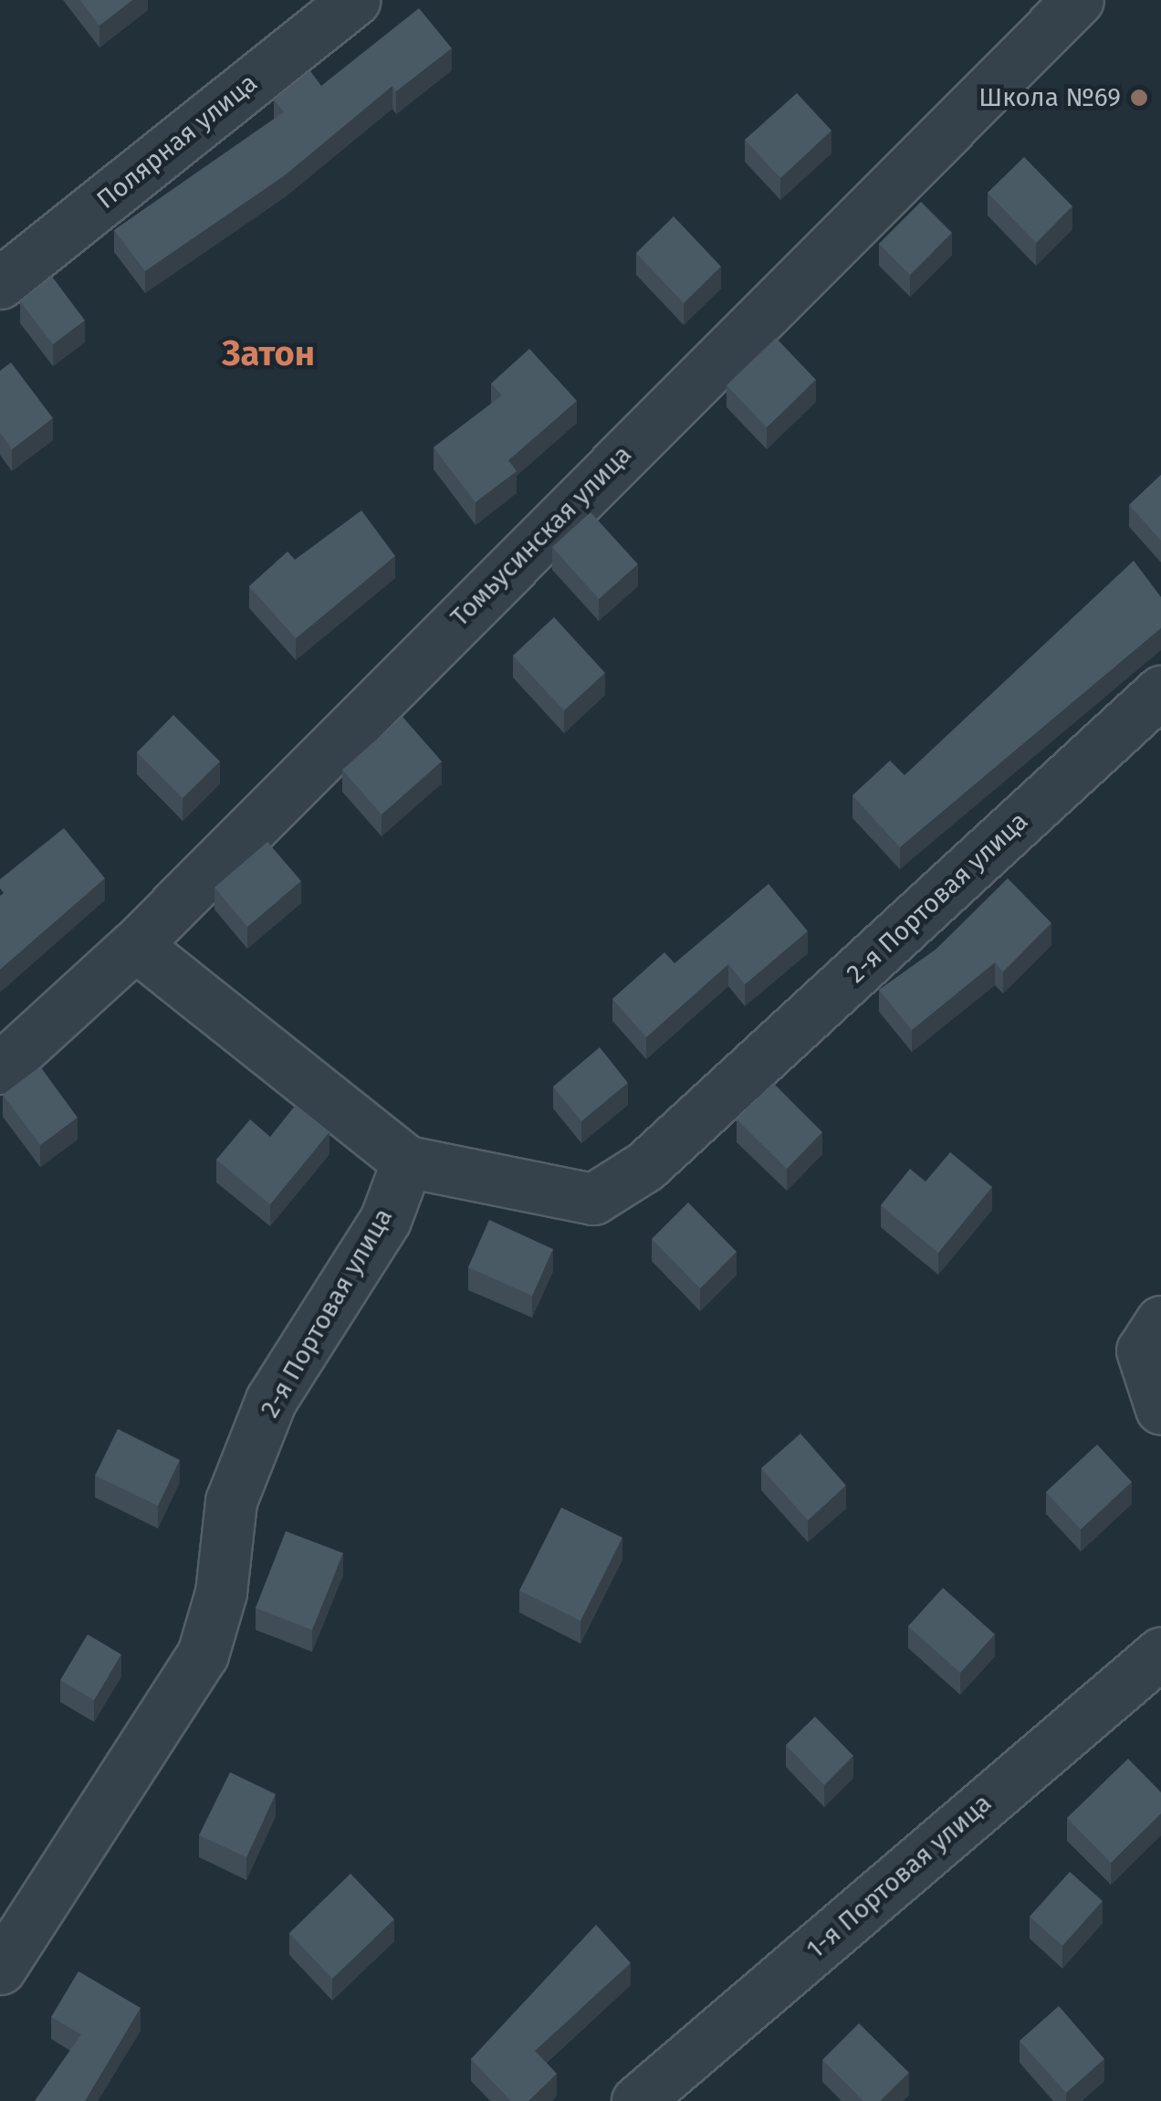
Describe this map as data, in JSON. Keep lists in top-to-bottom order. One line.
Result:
{"streets":{"street":["Полярная улица","Томьусинская улица","2-я Портовая улица","1-я Портовая улица"]},"districts":["Затон"],"places":["Школа №69"]}
